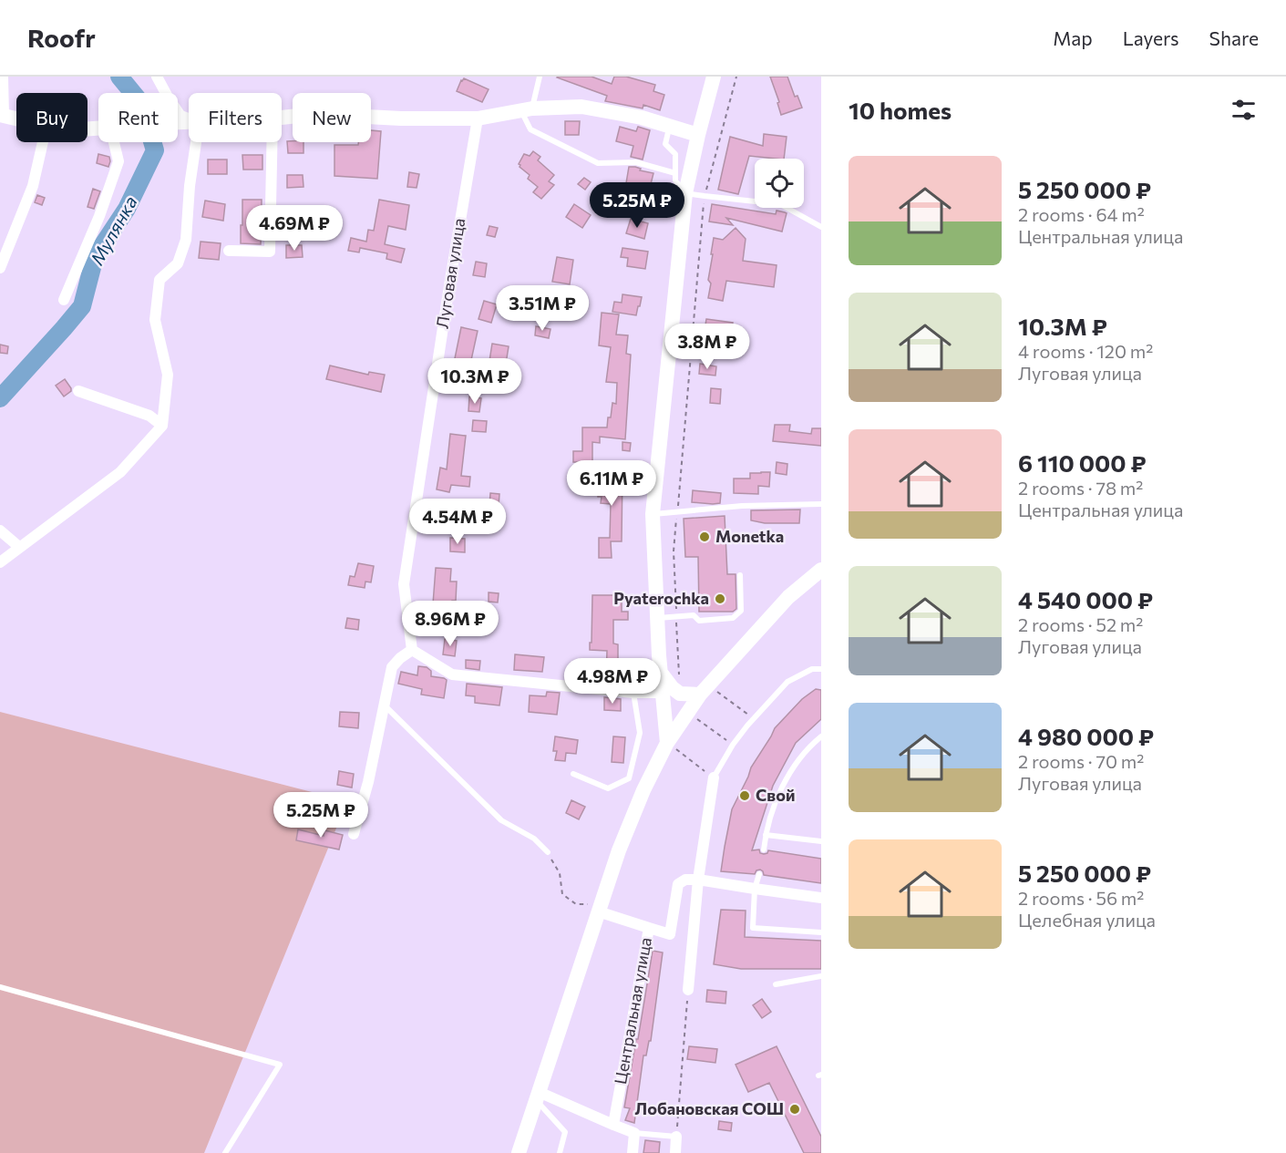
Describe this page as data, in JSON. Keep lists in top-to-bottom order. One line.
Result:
{"streets":{"street":["Луговая улица","Центральная улица"]},"water":["Мулянка"],"places":["Monetka","Pyaterochka","Свой","Лобановская СОШ"],"page":{"header":"Roofr","nav":["Map","Layers","Share"],"heading":"10 homes","chip":["Buy","Rent","Filters","New"],"list":[{"name":"5 250 000 ₽","note":"2 rooms · 64 m² · Центральная улица"},{"name":"10.3M ₽","note":"4 rooms · 120 m² · Луговая улица"},{"name":"6 110 000 ₽","note":"2 rooms · 78 m² · Центральная улица"},{"name":"4 540 000 ₽","note":"2 rooms · 52 m² · Луговая улица"},{"name":"4 980 000 ₽","note":"2 rooms · 70 m² · Луговая улица"},{"name":"5 250 000 ₽","note":"2 rooms · 56 m² · Целебная улица"}],"price":["5.25M ₽","4.69M ₽","3.51M ₽","3.8M ₽","10.3M ₽","6.11M ₽","4.54M ₽","8.96M ₽","4.98M ₽","5.25M ₽"]}}
